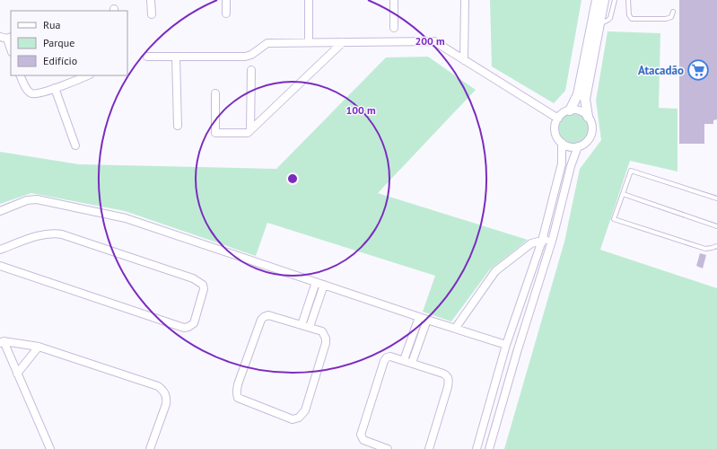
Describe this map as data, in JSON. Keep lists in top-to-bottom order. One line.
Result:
{"places":{"supermarket":["Atacadão"]},"legend":["Rua","Parque","Edifício"],"rings":["200 m","100 m"]}
